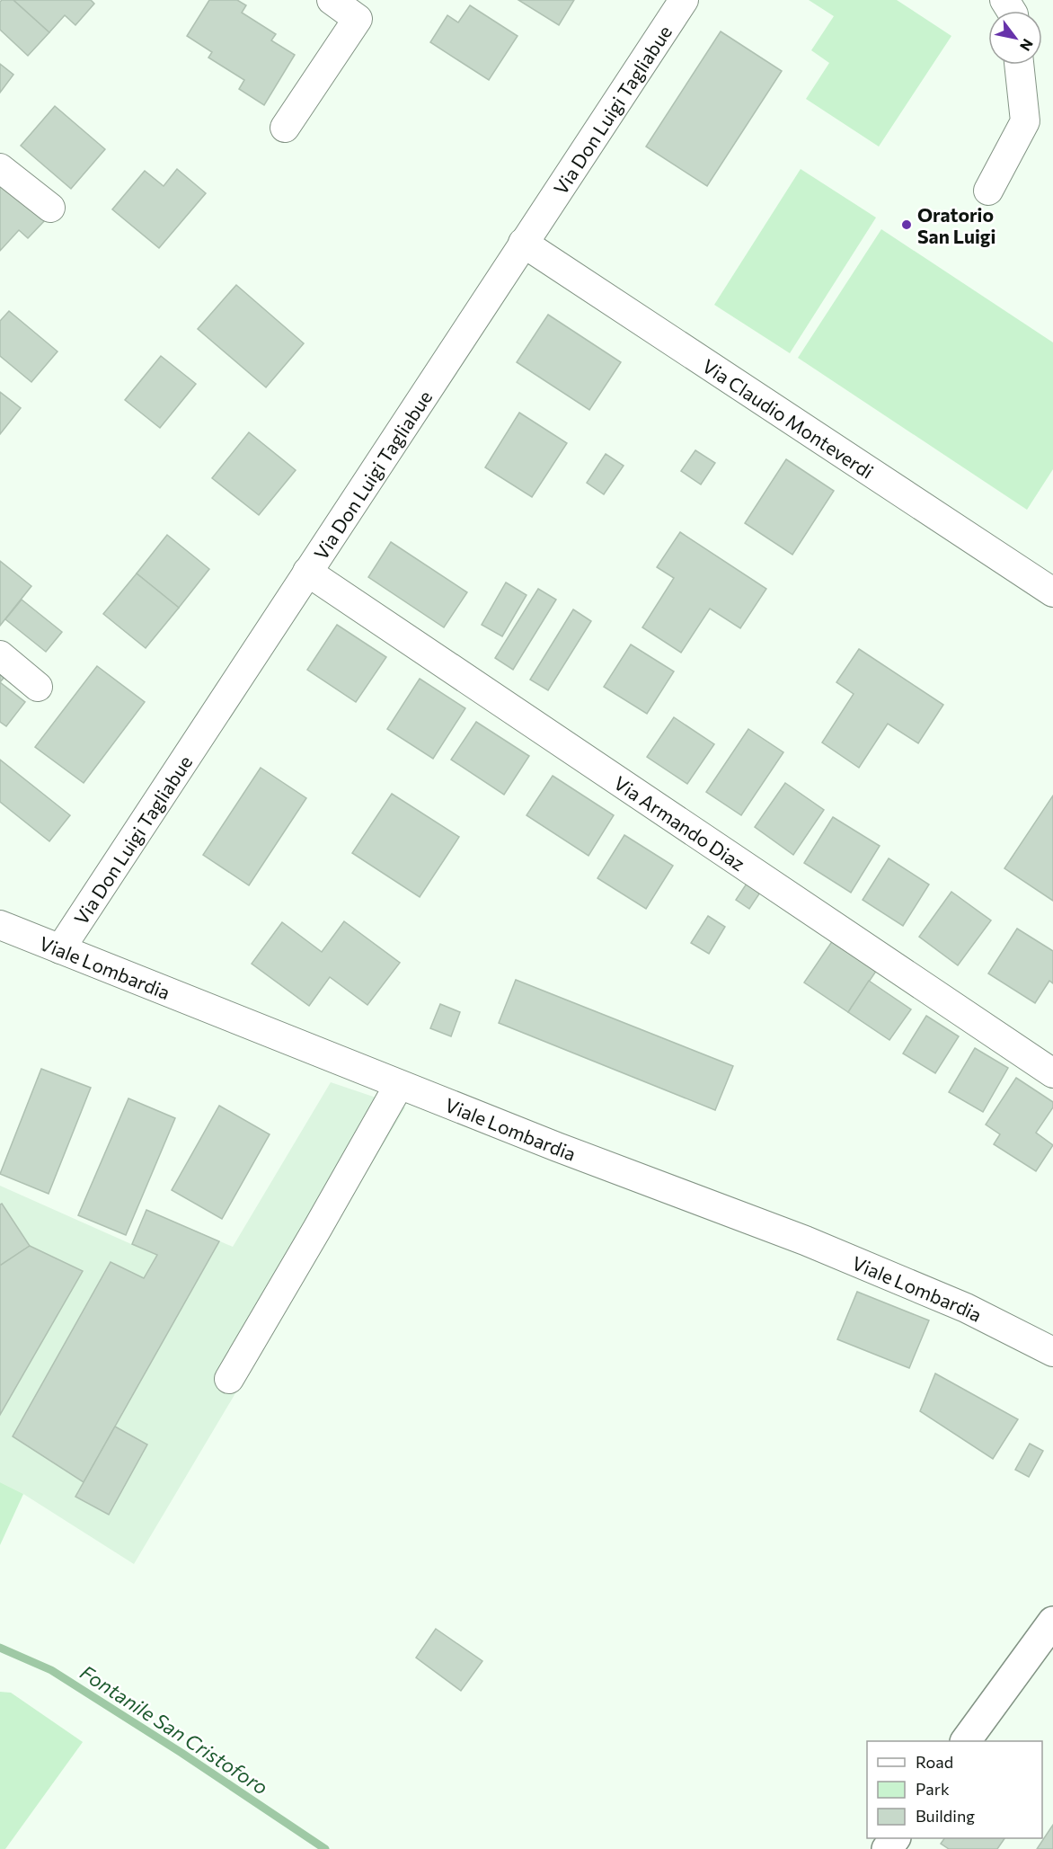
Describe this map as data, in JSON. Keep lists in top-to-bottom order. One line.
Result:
{"streets":{"street":["Via Don Luigi Tagliabue","Via Claudio Monteverdi","Via Armando Diaz","Viale Lombardia"]},"crossings":[["Via Don Luigi Tagliabue","Via Claudio Monteverdi"],["Via Don Luigi Tagliabue","Via Armando Diaz"],["Via Don Luigi Tagliabue","Viale Lombardia"]],"water":["Fontanile San Cristoforo"],"places":["Oratorio San Luigi"],"legend":["Road","Park","Building"],"north":"bottom right"}
